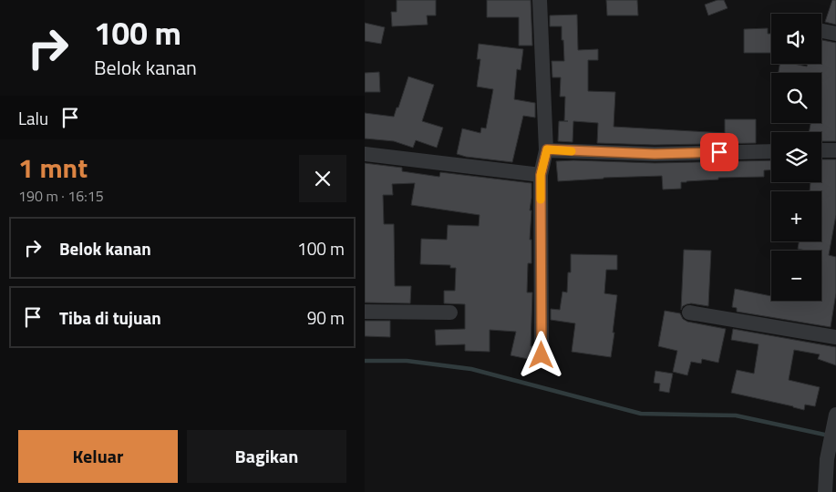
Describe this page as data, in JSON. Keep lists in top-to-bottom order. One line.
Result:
{"page":{"turn":["100 m","Belok kanan"],"map_buttons":["+","−"],"then":"Lalu","heading":["1 mnt","190 m · 16:15"],"list":[{"name":"Belok kanan","value":"100 m"},{"name":"Tiba di tujuan","value":"90 m"}],"buttons":["Keluar","Bagikan"]}}
